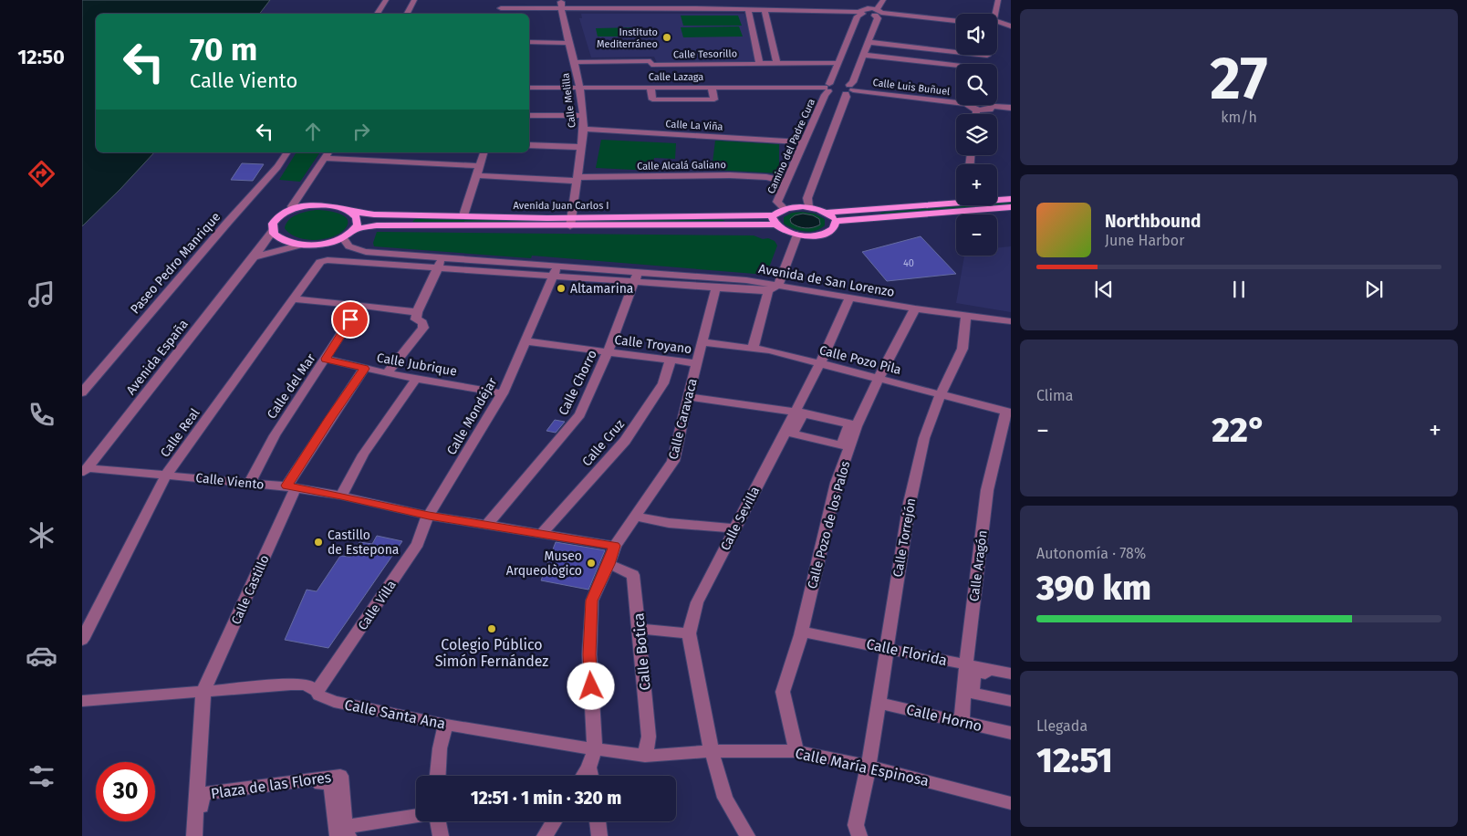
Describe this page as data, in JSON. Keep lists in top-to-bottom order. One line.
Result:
{"streets":{"main road":["Avenida Juan Carlos I"],"street":["Calle Tesorillo","Calle Lazaga","Calle Luis Buñuel","Calle Melilla","Calle La Viña","Camino del Padre Cura","Calle Alcalá Galiano","Paseo Pedro Manrique","Avenida de San Lorenzo","Calle Troyano","Avenida España","Calle Pozo Pila","Calle Jubrique","Calle Chorro","Calle del Mar","Calle Mondéjar","Calle Caravaca","Calle Real","Calle Cruz","Calle Viento","Calle Sevilla","Calle Pozo de los Palos","Calle Torrejón","Calle Aragón","Calle Castillo","Calle Villa","Calle Botica","Calle Florida","Calle Santa Ana","Calle Horno","Calle María Espinosa","Plaza de las Flores"]},"crossings":[["Calle Tesorillo","Calle Melilla"],["Calle Tesorillo","Camino del Padre Cura"],["Calle Lazaga","Calle Luis Buñuel"],["Calle Lazaga","Calle Melilla"],["Calle Lazaga","Camino del Padre Cura"],["Calle Luis Buñuel","Camino del Padre Cura"],["Calle Melilla","Calle La Viña"],["Calle Melilla","Calle Alcalá Galiano"],["Calle Melilla","Avenida Juan Carlos I"],["Calle La Viña","Camino del Padre Cura"],["Camino del Padre Cura","Calle Alcalá Galiano"],["Avenida de San Lorenzo","Calle Chorro"],["Avenida de San Lorenzo","Calle Mondéjar"],["Avenida de San Lorenzo","Calle Caravaca"],["Avenida de San Lorenzo","Calle Real"],["Avenida de San Lorenzo","Calle Sevilla"],["Avenida de San Lorenzo","Calle Pozo de los Palos"],["Avenida de San Lorenzo","Calle Torrejón"],["Calle Troyano","Calle Chorro"],["Calle Troyano","Calle Mondéjar"],["Calle Troyano","Calle Caravaca"],["Calle Troyano","Calle Cruz"],["Avenida España","Calle Viento"],["Calle Pozo Pila","Calle Caravaca"],["Calle Pozo Pila","Calle Sevilla"],["Calle Pozo Pila","Calle Pozo de los Palos"],["Calle Pozo Pila","Calle Torrejón"],["Calle Pozo Pila","Calle Aragón"],["Calle Jubrique","Calle del Mar"],["Calle Jubrique","Calle Mondéjar"],["Calle Jubrique","Calle Castillo"],["Calle Chorro","Calle Viento"],["Calle del Mar","Calle Viento"],["Calle Mondéjar","Calle Viento"],["Calle Mondéjar","Calle Villa"],["Calle Caravaca","Calle Viento"],["Calle Caravaca","Calle Botica"],["Calle Caravaca","Calle Santa Ana"],["Calle Real","Calle Viento"],["Calle Cruz","Calle Viento"],["Calle Viento","Calle Castillo"],["Calle Viento","Calle Villa"],["Calle Sevilla","Calle Santa Ana"],["Calle Sevilla","Calle María Espinosa"],["Calle Pozo de los Palos","Calle Florida"],["Calle Pozo de los Palos","Calle María Espinosa"],["Calle Torrejón","Calle Florida"],["Calle Torrejón","Calle Horno"],["Calle Torrejón","Calle María Espinosa"],["Calle Aragón","Calle Florida"],["Calle Aragón","Calle Horno"],["Calle Castillo","Calle Santa Ana"],["Calle Villa","Calle Santa Ana"],["Calle Botica","Calle Santa Ana"],["Calle Santa Ana","Calle María Espinosa"]],"places":["Instituto Mediterráneo","Altamarina","Castillo de Estepona","Museo Arqueològico","Colegio Público Simón Fernández"],"house_numbers":["40"],"page":{"tabs":"12:50","tile":[["27","km/h"],"Clima",["Autonomía · 78%","390 km"],["Llegada","12:51"]],"map_buttons":["+","−"],"turn":["70 m","Calle Viento"],"song":["Northbound","June Harbor"],"heat":["−","22°","+"],"limit":"30","trip":"12:51 · 1 min · 320 m"}}
